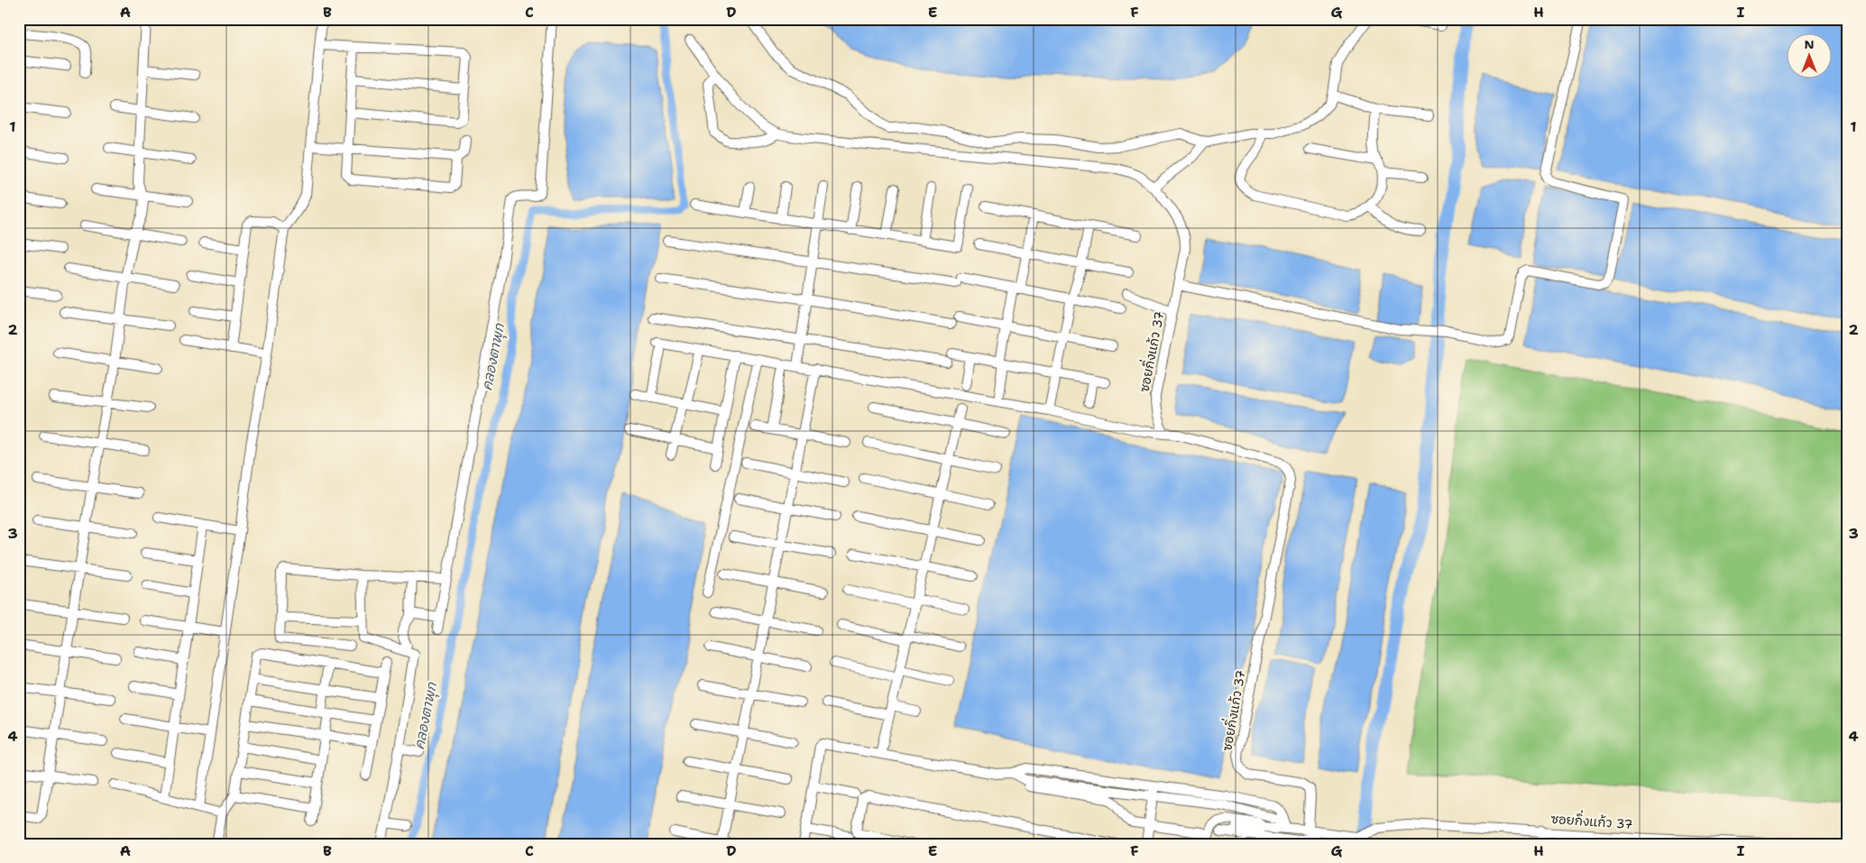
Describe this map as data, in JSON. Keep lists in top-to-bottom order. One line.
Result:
{"streets":{"street":["ซอยกิ่งแก้ว 37"]},"water":["คลองตาพุก"],"north":"top","grid":{"columns":["A","B","C","D","E","F","G","H","I"],"rows":["1","2","3","4"]}}
